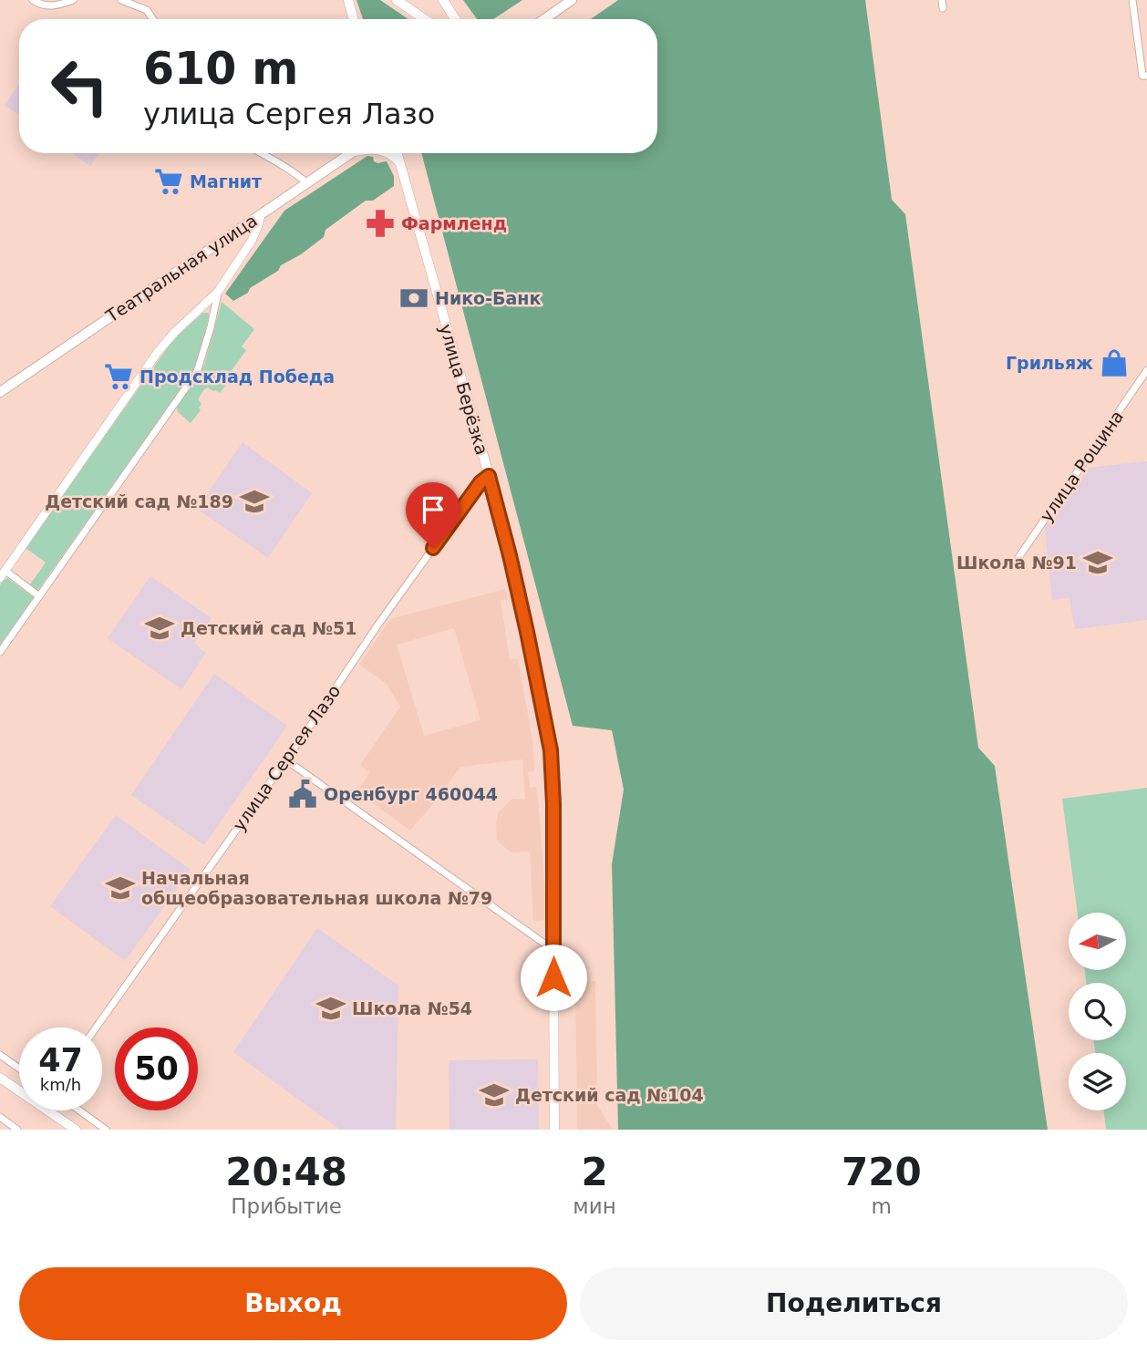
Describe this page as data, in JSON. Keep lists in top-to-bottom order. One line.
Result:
{"streets":{"main road":["Театральная улица","улица Берёзка"],"street":["улица Рощина","улица Сергея Лазо"]},"crossings":[["улица Берёзка","улица Сергея Лазо"]],"places":{"supermarket":["Магнит","Продсклад Победа"],"pharmacy":["Фармленд"],"bank":["Нико-Банк"],"shop":["Грильяж"],"school or university":["Детский сад №189","Школа №91","Детский сад №51","Начальная общеобразовательная школа №79","Школа №54","Детский сад №104"],"public building":["Оренбург 460044"]},"north":"left","page":{"turn":["610 m","улица Сергея Лазо"],"speed":"47 km/h","limit":"50","eta":["20:48","Прибытие","2","мин","720","m"],"buttons":["Выход","Поделиться"]}}
